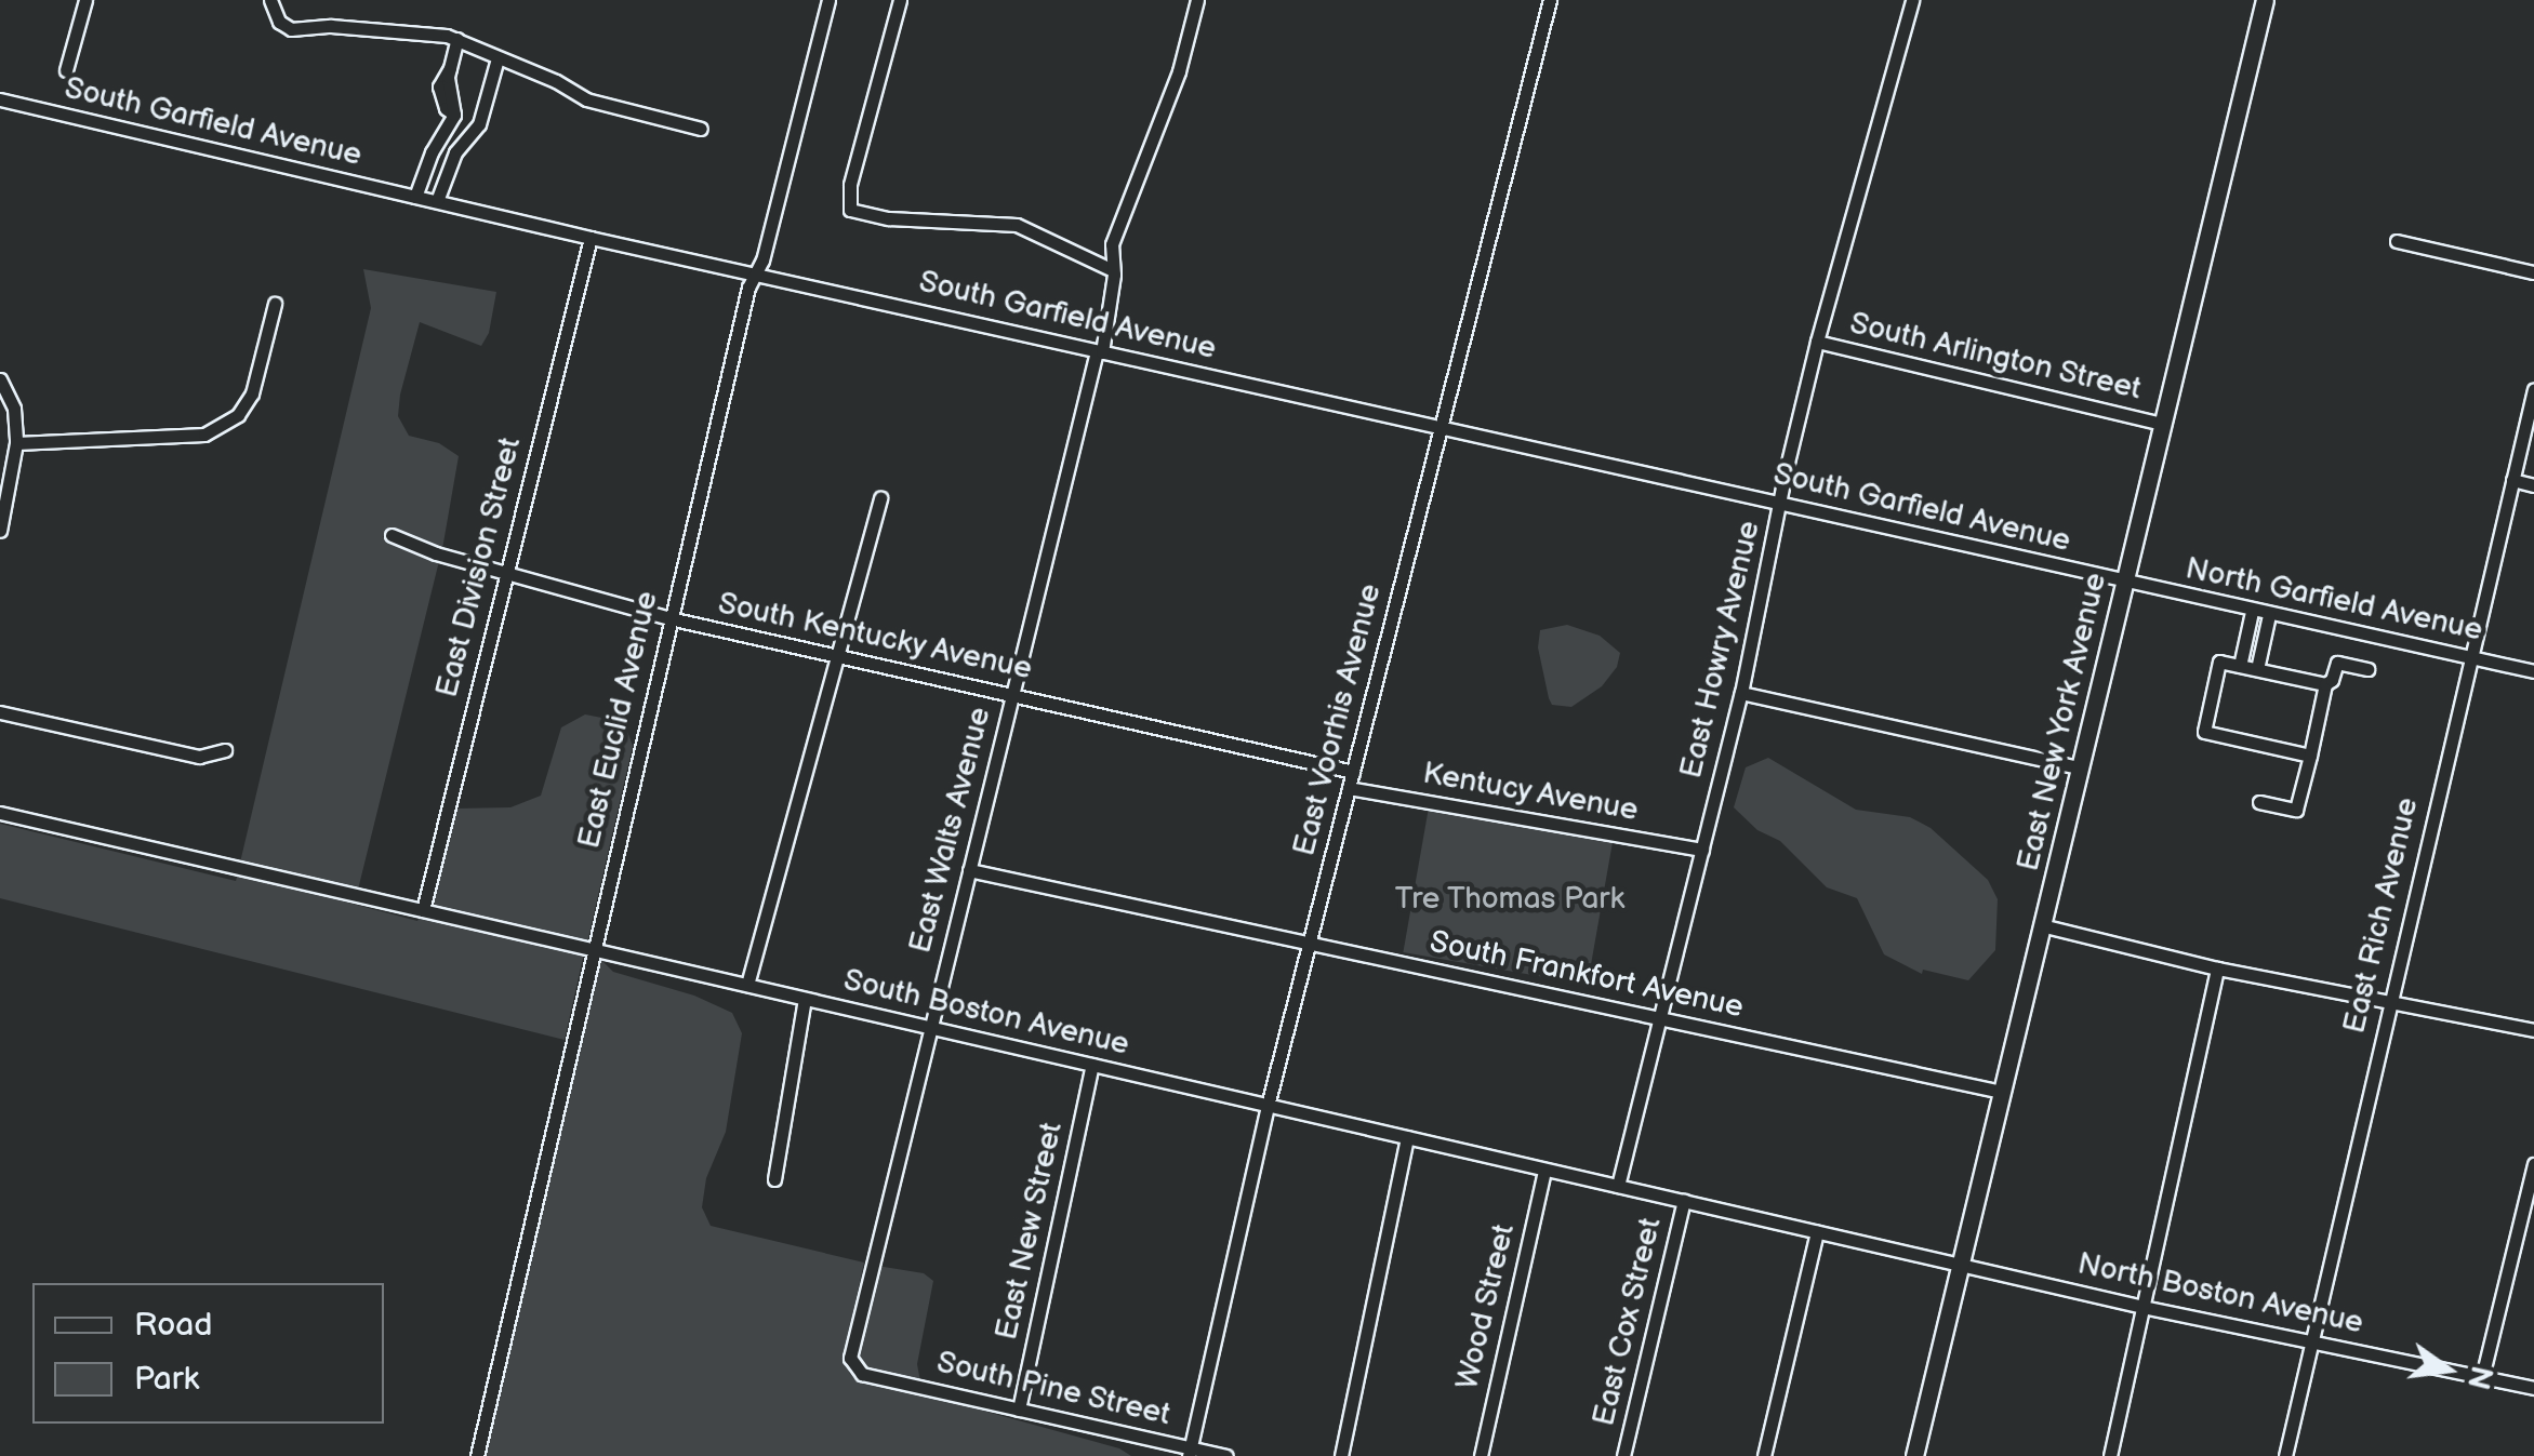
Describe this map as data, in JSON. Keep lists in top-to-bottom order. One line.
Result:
{"streets":{"main road":["East New York Avenue"],"street":["South Garfield Avenue","South Arlington Street","East Division Street","North Garfield Avenue","South Kentucky Avenue","East Howry Avenue","East Euclid Avenue","East Voorhis Avenue","Kentucy Avenue","East Walts Avenue","East Rich Avenue","South Frankfort Avenue","South Boston Avenue","East New Street","North Boston Avenue","Wood Street","East Cox Street","South Pine Street"]},"crossings":[["South Garfield Avenue","East Division Street"],["South Garfield Avenue","North Garfield Avenue"],["South Garfield Avenue","East Howry Avenue"],["South Garfield Avenue","East Euclid Avenue"],["South Garfield Avenue","East Voorhis Avenue"],["South Garfield Avenue","East New York Avenue"],["South Garfield Avenue","East Walts Avenue"],["South Arlington Street","East Howry Avenue"],["South Arlington Street","East New York Avenue"],["East Division Street","South Kentucky Avenue"],["East Division Street","South Boston Avenue"],["North Garfield Avenue","East New York Avenue"],["North Garfield Avenue","East Rich Avenue"],["South Kentucky Avenue","East Euclid Avenue"],["South Kentucky Avenue","East Voorhis Avenue"],["South Kentucky Avenue","East Walts Avenue"],["East Howry Avenue","Kentucy Avenue"],["East Howry Avenue","South Frankfort Avenue"],["East Howry Avenue","South Boston Avenue"],["East Euclid Avenue","South Boston Avenue"],["East Voorhis Avenue","Kentucy Avenue"],["East Voorhis Avenue","South Frankfort Avenue"],["East Voorhis Avenue","South Boston Avenue"],["East Voorhis Avenue","South Pine Street"],["East New York Avenue","South Frankfort Avenue"],["East New York Avenue","South Boston Avenue"],["East New York Avenue","North Boston Avenue"],["East Walts Avenue","South Frankfort Avenue"],["East Walts Avenue","South Boston Avenue"],["East Walts Avenue","South Pine Street"],["East Rich Avenue","North Boston Avenue"],["South Boston Avenue","East New Street"],["South Boston Avenue","North Boston Avenue"],["South Boston Avenue","Wood Street"],["South Boston Avenue","East Cox Street"],["East New Street","South Pine Street"]],"parks":["Tre Thomas Park"],"legend":["Road","Park"],"north":"right"}
